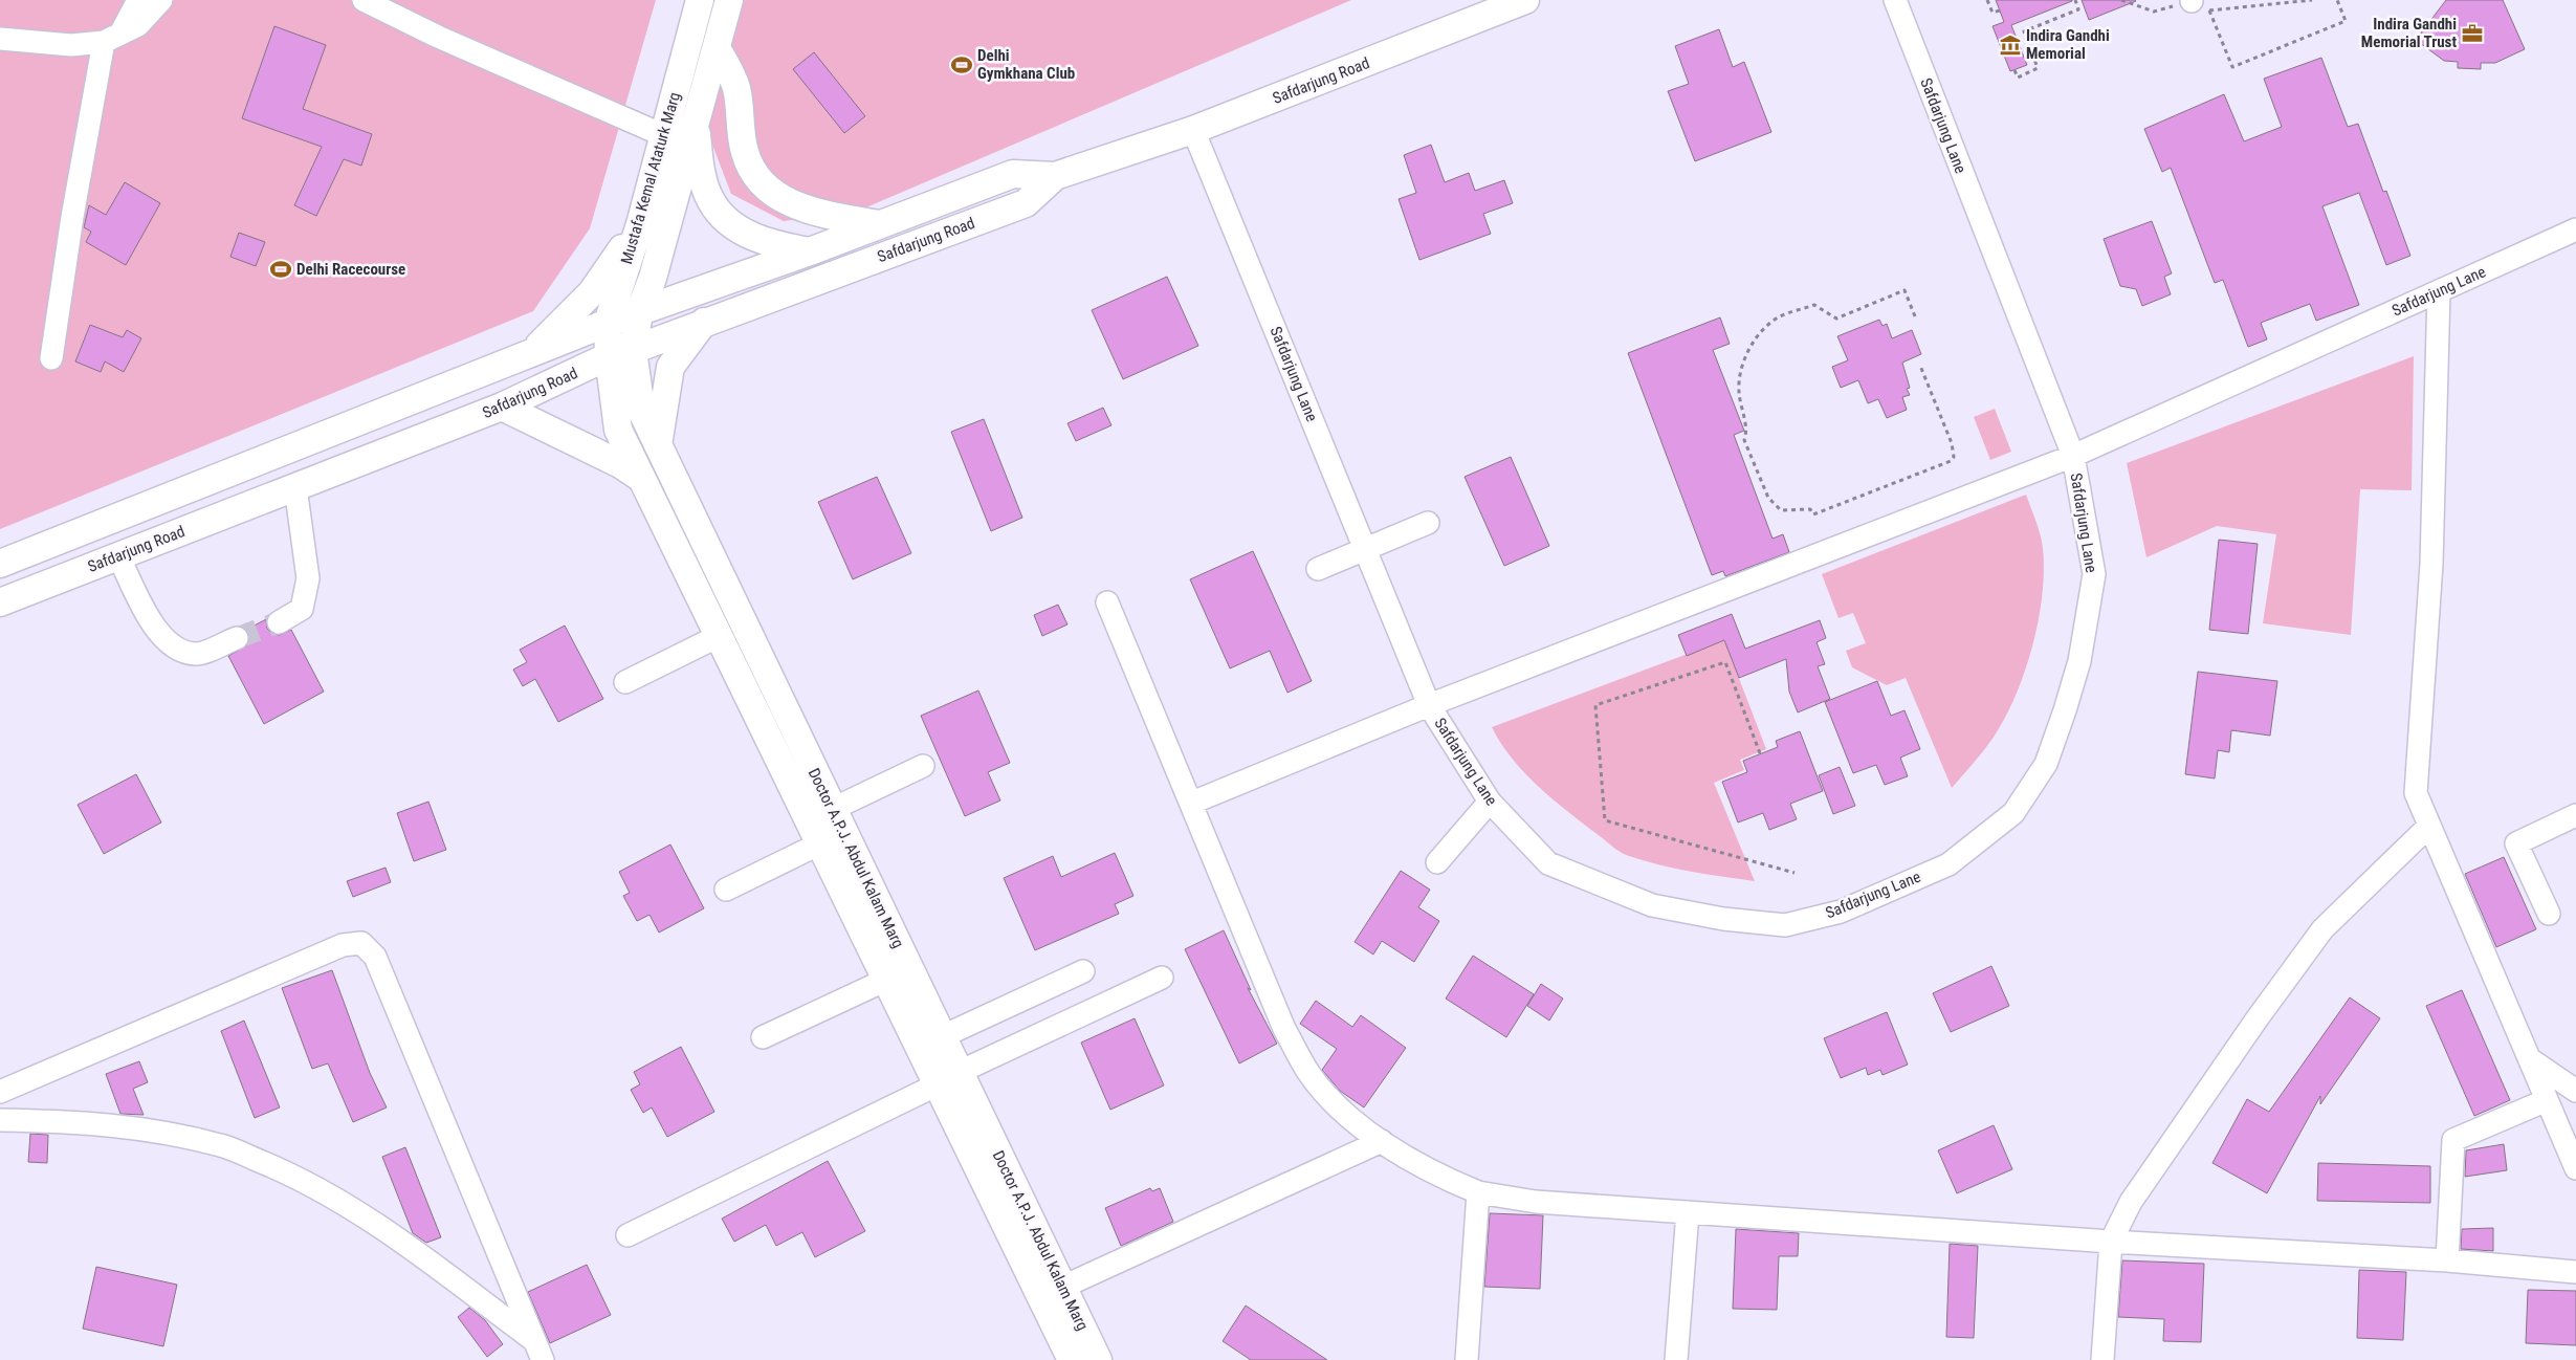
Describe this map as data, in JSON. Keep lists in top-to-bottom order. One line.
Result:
{"streets":{"main road":["Safdarjung Road","Mustafa Kemal Ataturk Marg","Doctor A.P.J. Abdul Kalam Marg"],"street":["Safdarjung Lane"]},"crossings":[["Safdarjung Road","Safdarjung Lane"],["Safdarjung Road","Mustafa Kemal Ataturk Marg"],["Safdarjung Road","Doctor A.P.J. Abdul Kalam Marg"],["Mustafa Kemal Ataturk Marg","Doctor A.P.J. Abdul Kalam Marg"]],"places":{"office":["Indira Gandhi Memorial Trust"],"museum":["Indira Gandhi Memorial"],"sports":["Delhi Gymkhana Club","Delhi Racecourse"]}}
